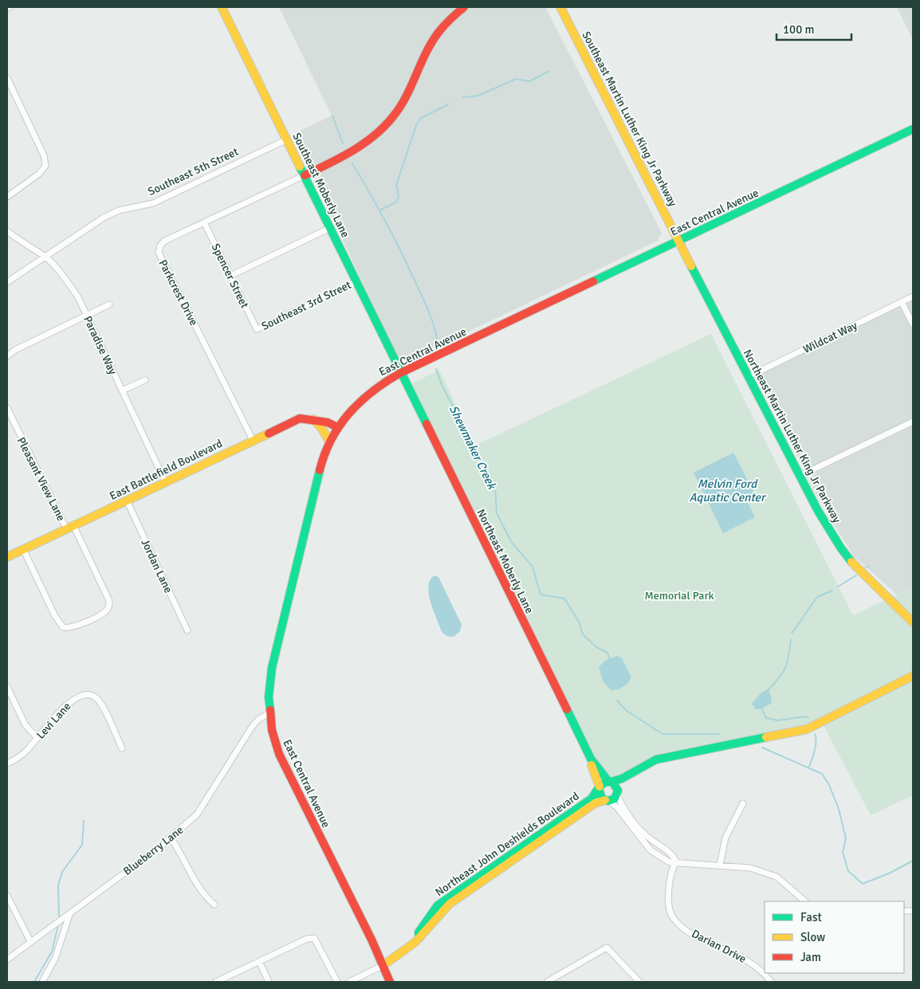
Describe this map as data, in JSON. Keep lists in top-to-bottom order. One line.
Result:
{"streets":{"street":["Southeast Martin Luther King Jr Parkway","Southeast 5th Street","Southeast Moberly Lane","East Central Avenue","Spencer Street","Parkcrest Drive","Southeast 3rd Street","Wildcat Way","Paradise Way","Northeast Martin Luther King Jr Parkway","East Battlefield Boulevard","Pleasant View Lane","Northeast Moberly Lane","Jordan Lane","Levi Lane","Northeast John Deshields Boulevard","Blueberry Lane","Darian Drive"]},"crossings":[["Southeast Martin Luther King Jr Parkway","East Central Avenue"],["Southeast Martin Luther King Jr Parkway","Northeast Martin Luther King Jr Parkway"],["Southeast 5th Street","Southeast Moberly Lane"],["Southeast 5th Street","Paradise Way"],["Southeast Moberly Lane","East Central Avenue"],["Southeast Moberly Lane","Parkcrest Drive"],["Southeast Moberly Lane","Southeast 3rd Street"],["Southeast Moberly Lane","Northeast Moberly Lane"],["East Central Avenue","Northeast Martin Luther King Jr Parkway"],["East Central Avenue","East Battlefield Boulevard"],["East Central Avenue","Northeast Moberly Lane"],["East Central Avenue","Northeast John Deshields Boulevard"],["East Central Avenue","Blueberry Lane"],["Spencer Street","Parkcrest Drive"],["Spencer Street","Southeast 3rd Street"],["Parkcrest Drive","East Battlefield Boulevard"],["Wildcat Way","Northeast Martin Luther King Jr Parkway"],["Paradise Way","East Battlefield Boulevard"],["East Battlefield Boulevard","Pleasant View Lane"],["East Battlefield Boulevard","Jordan Lane"],["Northeast Moberly Lane","Northeast John Deshields Boulevard"]],"water":["Shewmaker Creek","Melvin Ford Aquatic Center"],"parks":["Memorial Park"],"legend":["Fast","Slow","Jam"],"scale_bar":"100 m"}
